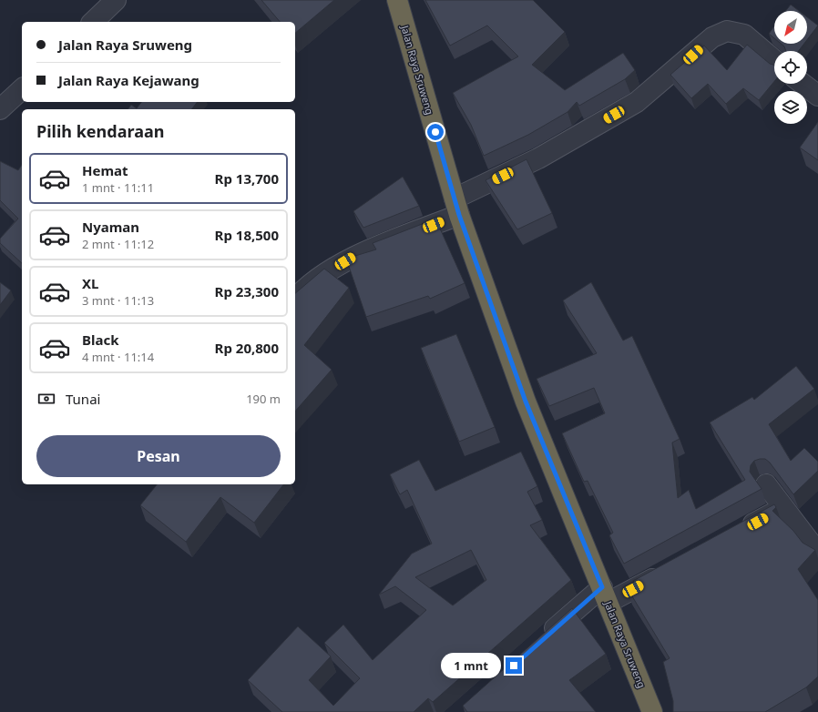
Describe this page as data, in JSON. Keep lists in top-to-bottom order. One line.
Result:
{"streets":{"highway":["Jalan Raya Sruweng"]},"north":"bottom left","page":{"banner":["Jalan Raya Sruweng","Jalan Raya Kejawang"],"heading":"Pilih kendaraan","list":[{"name":"Hemat","note":"1 mnt · 11:11","value":"Rp 13,700"},{"name":"Nyaman","note":"2 mnt · 11:12","value":"Rp 18,500"},{"name":"XL","note":"3 mnt · 11:13","value":"Rp 23,300"},{"name":"Black","note":"4 mnt · 11:14","value":"Rp 20,800"}],"pay":["Tunai","190 m"],"buttons":"Pesan","bubble":"1 mnt"}}
